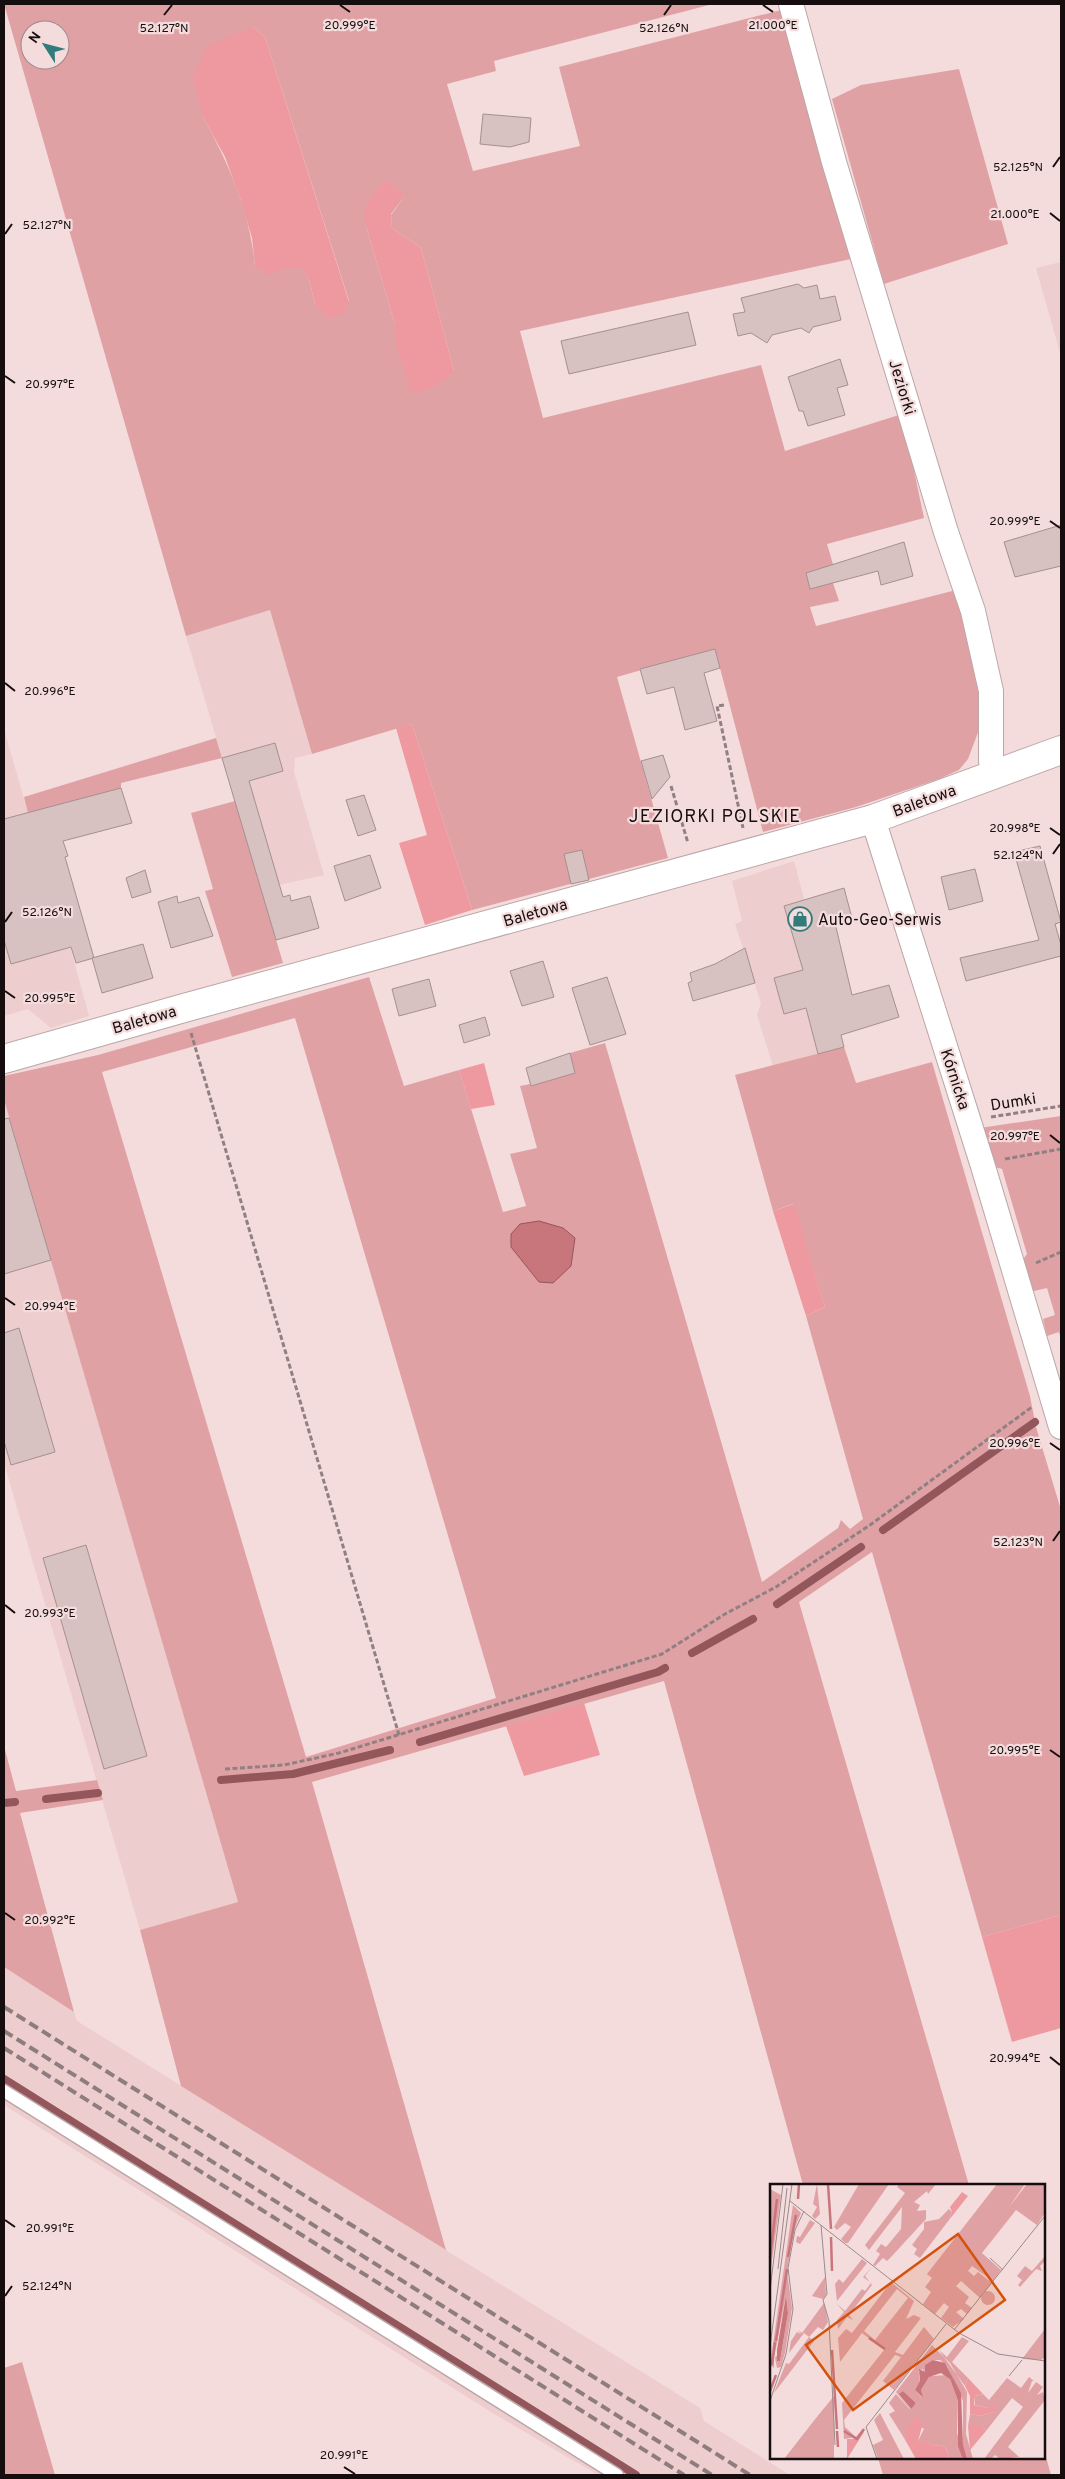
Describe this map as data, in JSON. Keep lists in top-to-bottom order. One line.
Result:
{"streets":{"street":["Jeziorki","Baletowa","Kórnicka"],"path":["Dumki"]},"crossings":[["Jeziorki","Baletowa"],["Baletowa","Kórnicka"],["Kórnicka","Dumki"]],"districts":["JEZIORKI POLSKIE"],"places":{"shop":["Auto-Geo-Serwis"]},"north":"top left","coordinates":["20.999°E","21.000°E","52.127°N","52.126°N","52.125°N","20.997°E","20.996°E","20.998°E","52.124°N","20.995°E","20.994°E","52.123°N","20.993°E","20.992°E","20.991°E"]}
